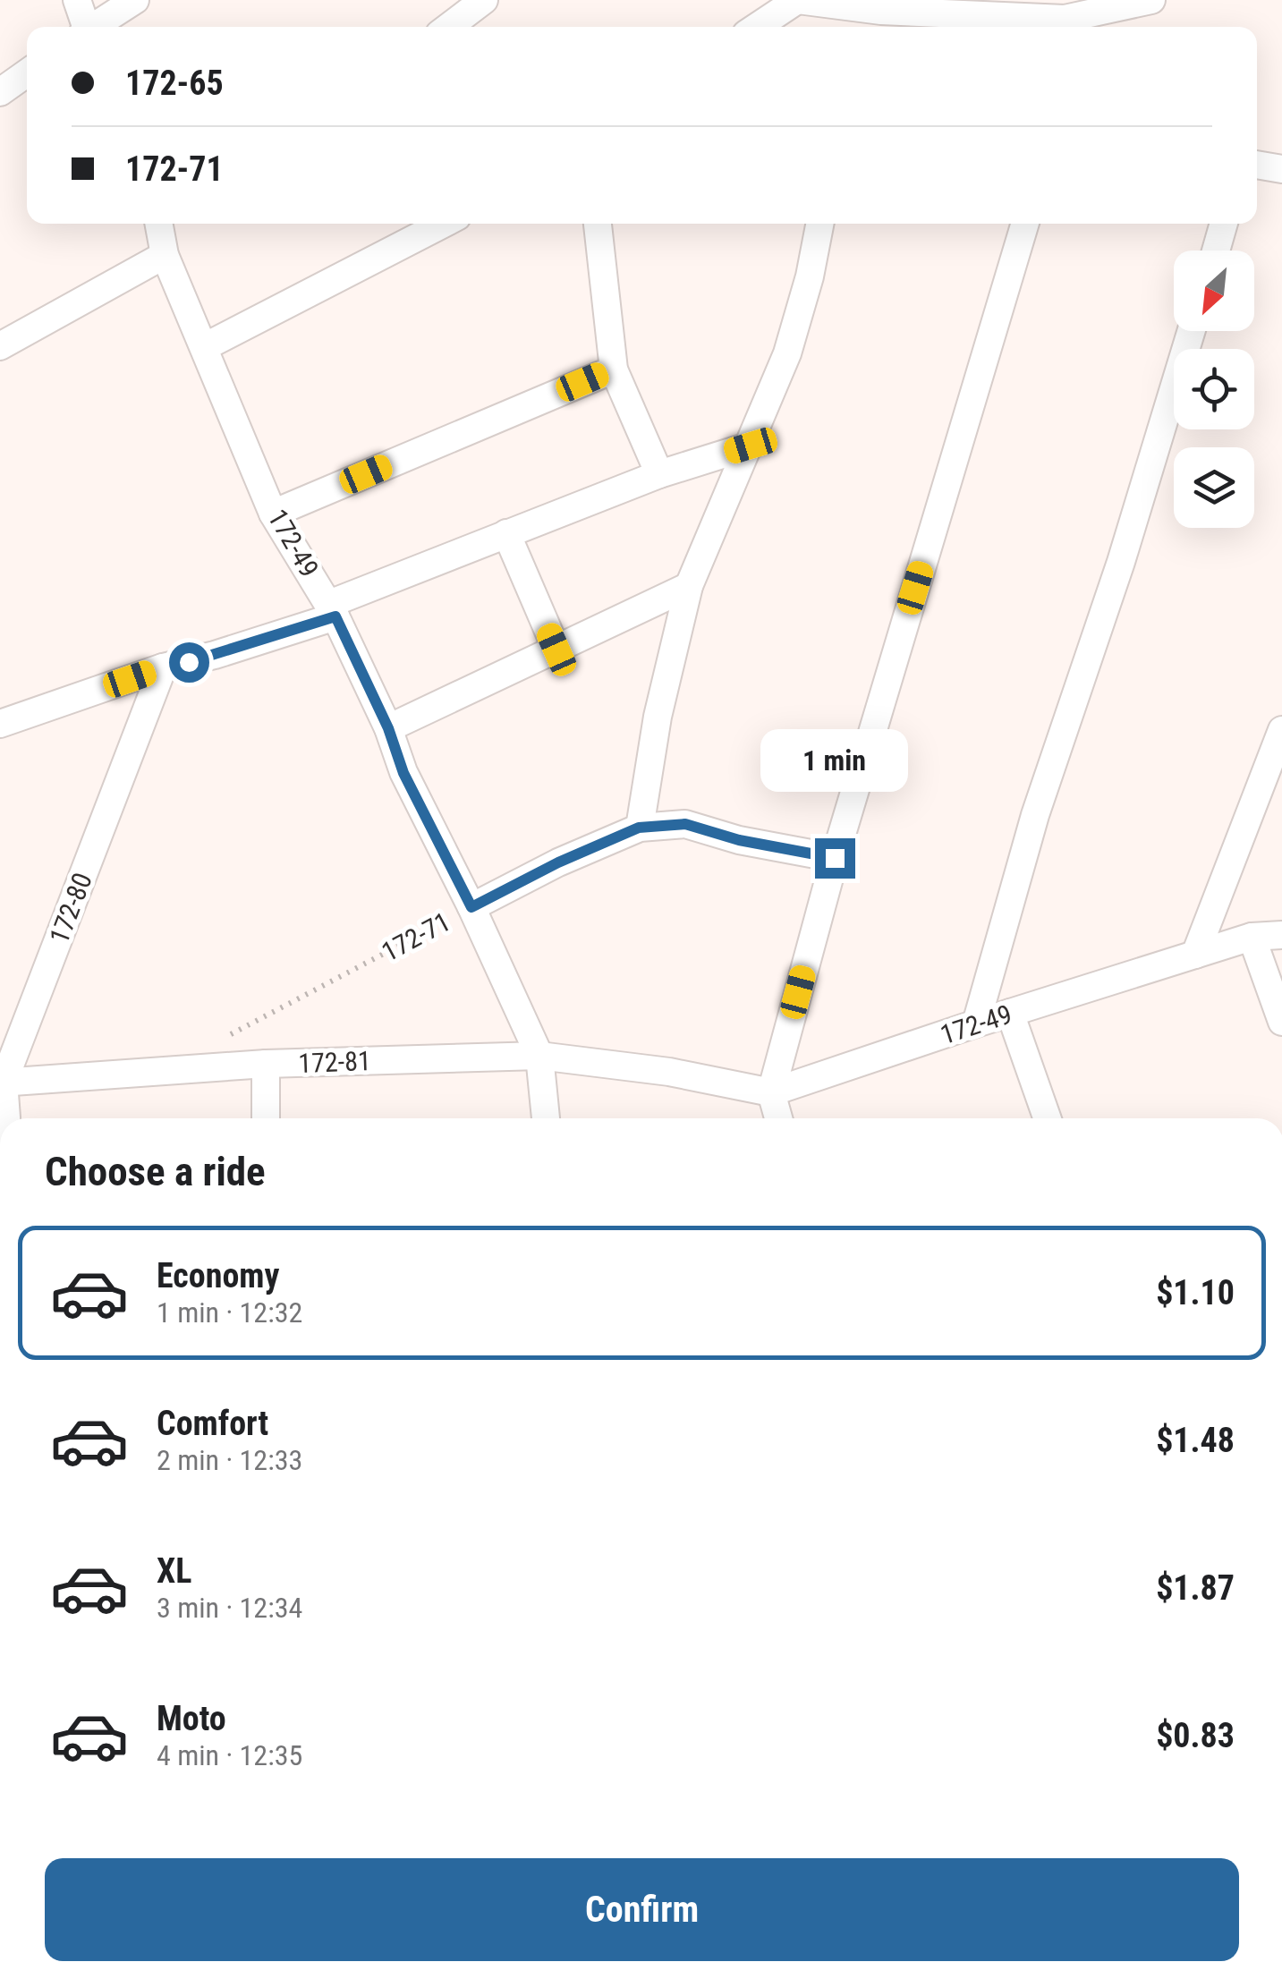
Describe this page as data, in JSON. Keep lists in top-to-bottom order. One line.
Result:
{"streets":{"street":["172-49","172-80","172-71","172-81"]},"crossings":[["172-49","172-71"],["172-49","172-81"],["172-80","172-81"]],"north":"bottom left","page":{"banner":["172-65","172-71"],"bubble":"1 min","heading":"Choose a ride","list":[{"name":"Economy","note":"1 min · 12:32","value":"$1.10"},{"name":"Comfort","note":"2 min · 12:33","value":"$1.48"},{"name":"XL","note":"3 min · 12:34","value":"$1.87"},{"name":"Moto","note":"4 min · 12:35","value":"$0.83"}],"buttons":"Confirm"}}
